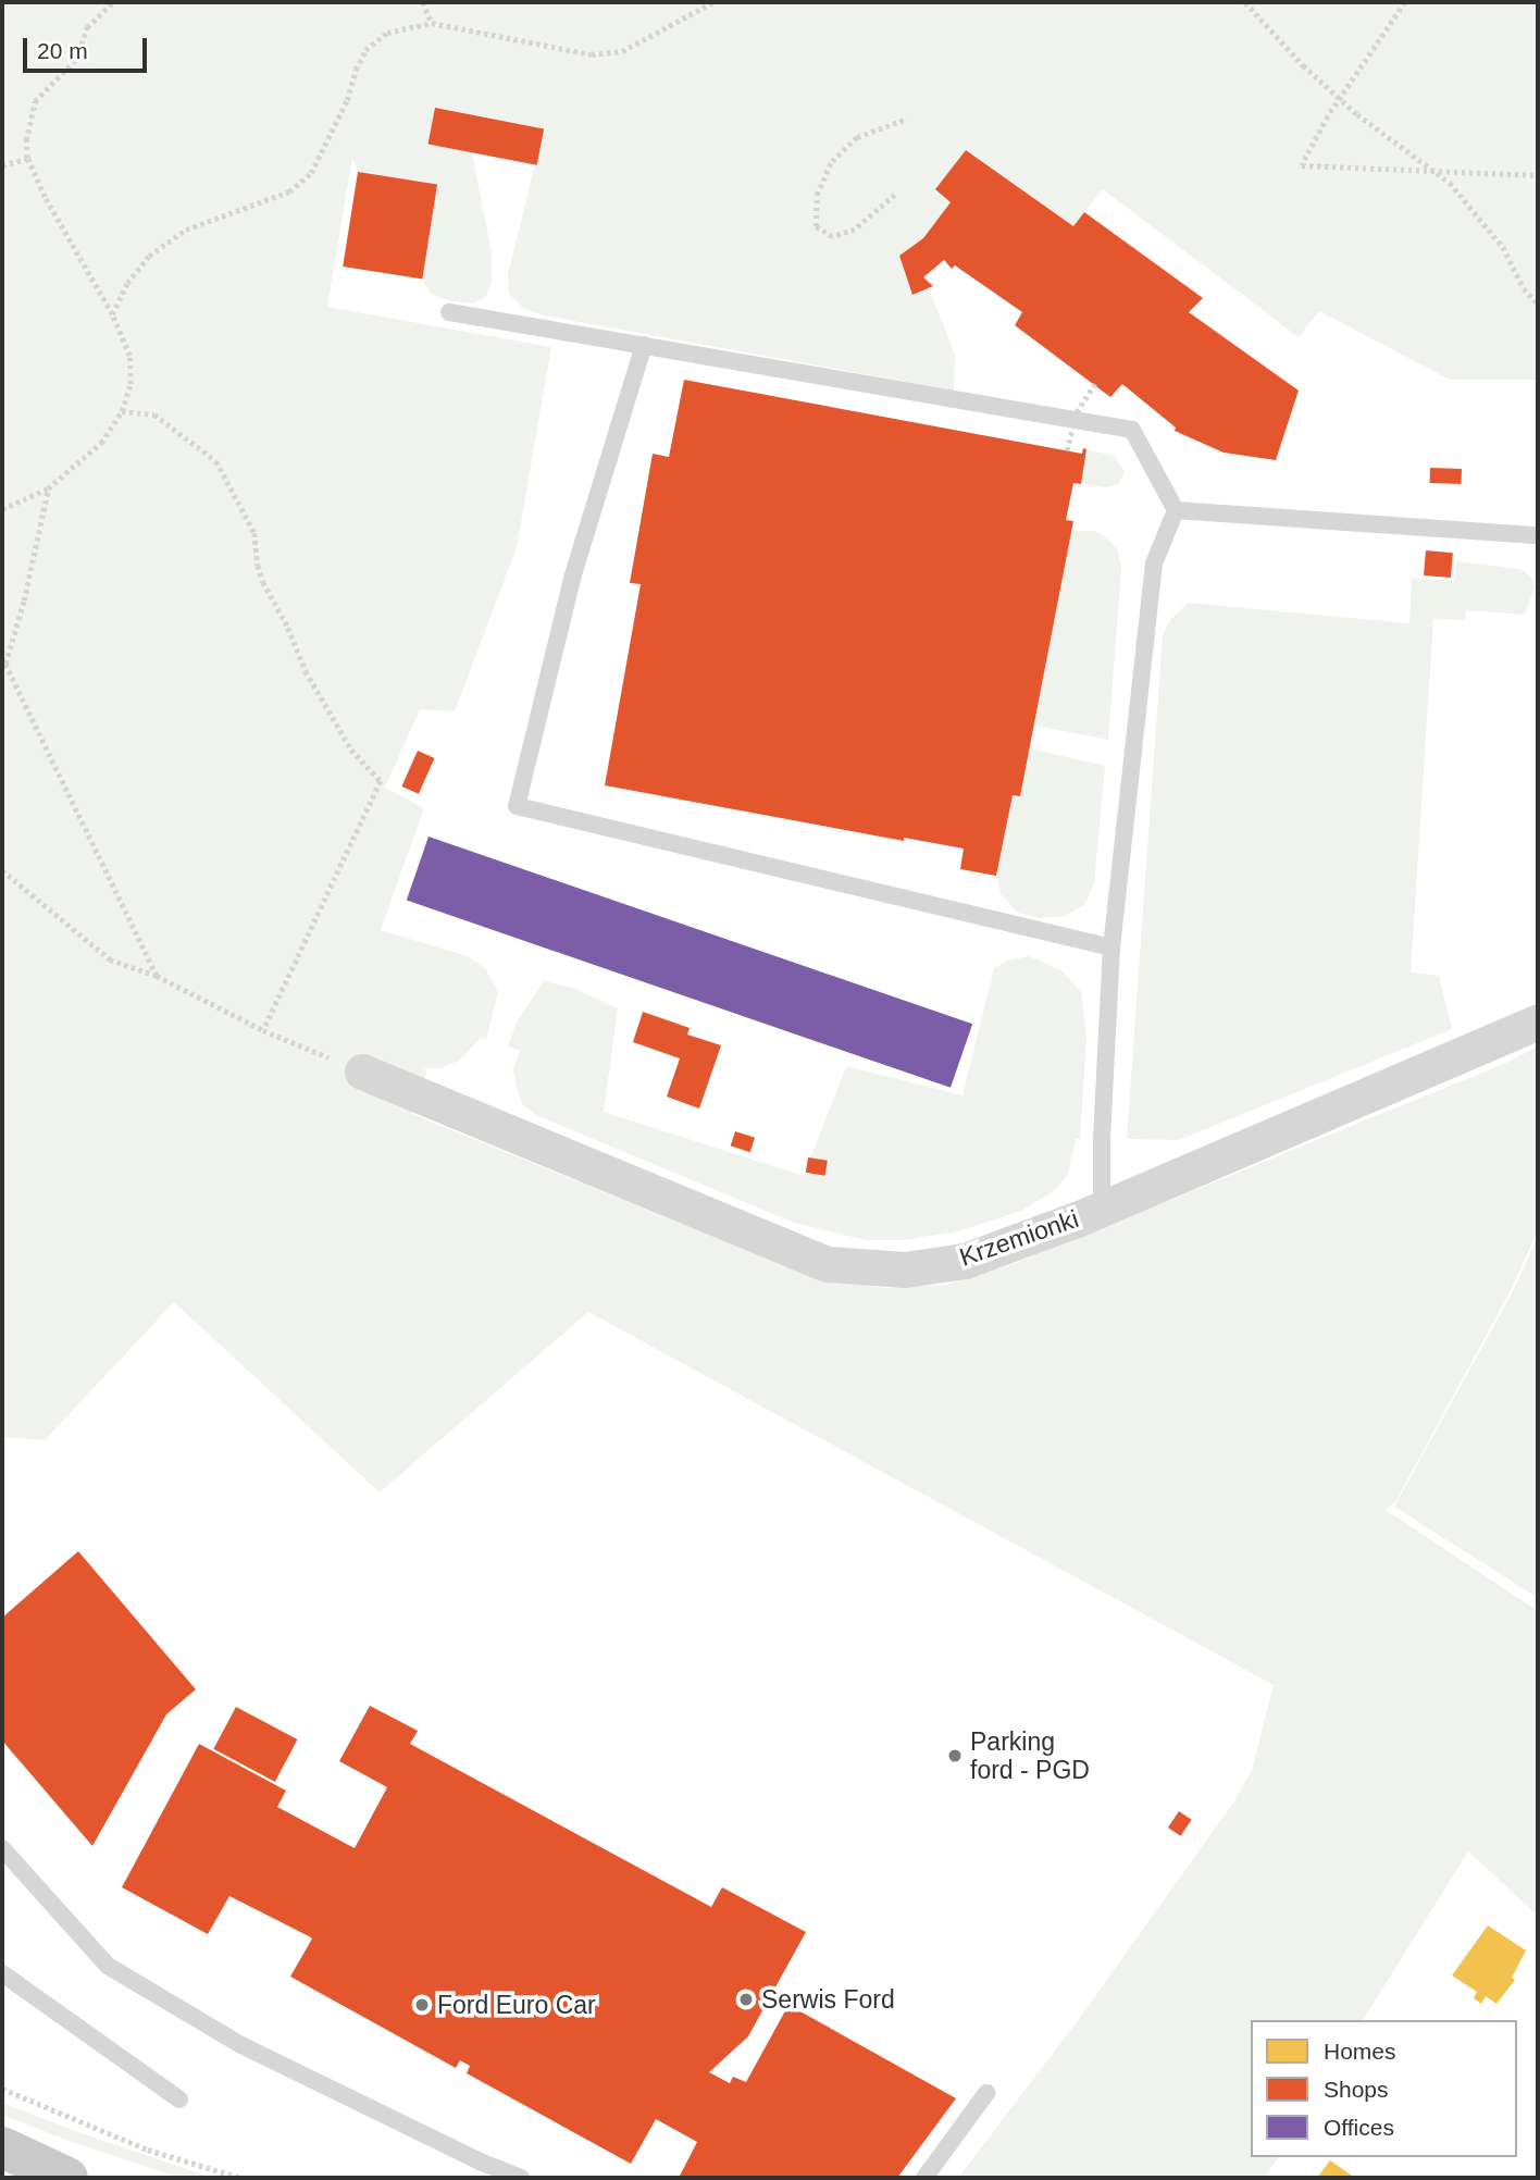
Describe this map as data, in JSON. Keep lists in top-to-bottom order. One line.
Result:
{"streets":{"street":["Krzemionki"]},"places":["Parking ford - PGD","Serwis Ford","Ford Euro Car"],"legend":["Homes","Shops","Offices"],"scale_bar":"20 m"}
